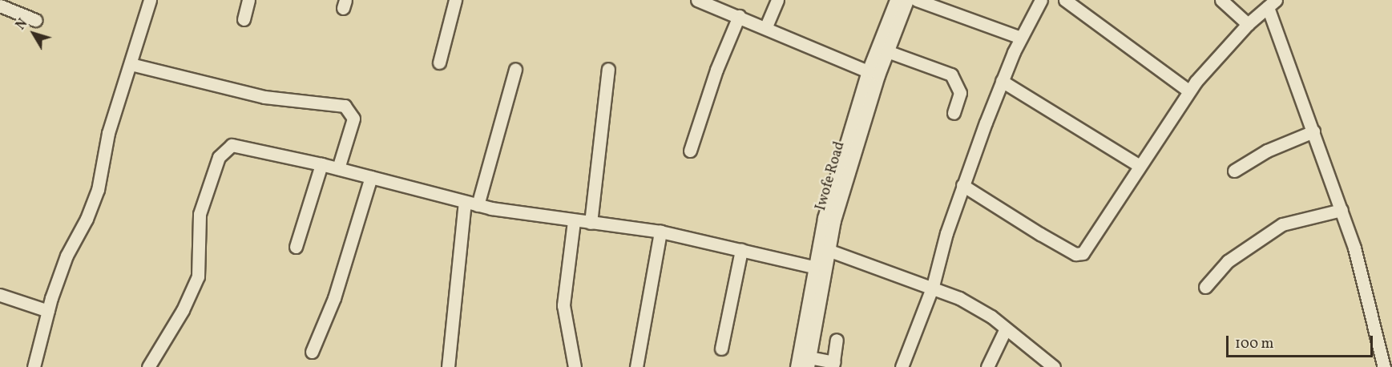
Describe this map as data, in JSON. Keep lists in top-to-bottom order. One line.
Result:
{"streets":{"street":["Iwofe Road"]},"scale_bar":"100 m","north":"top left"}
